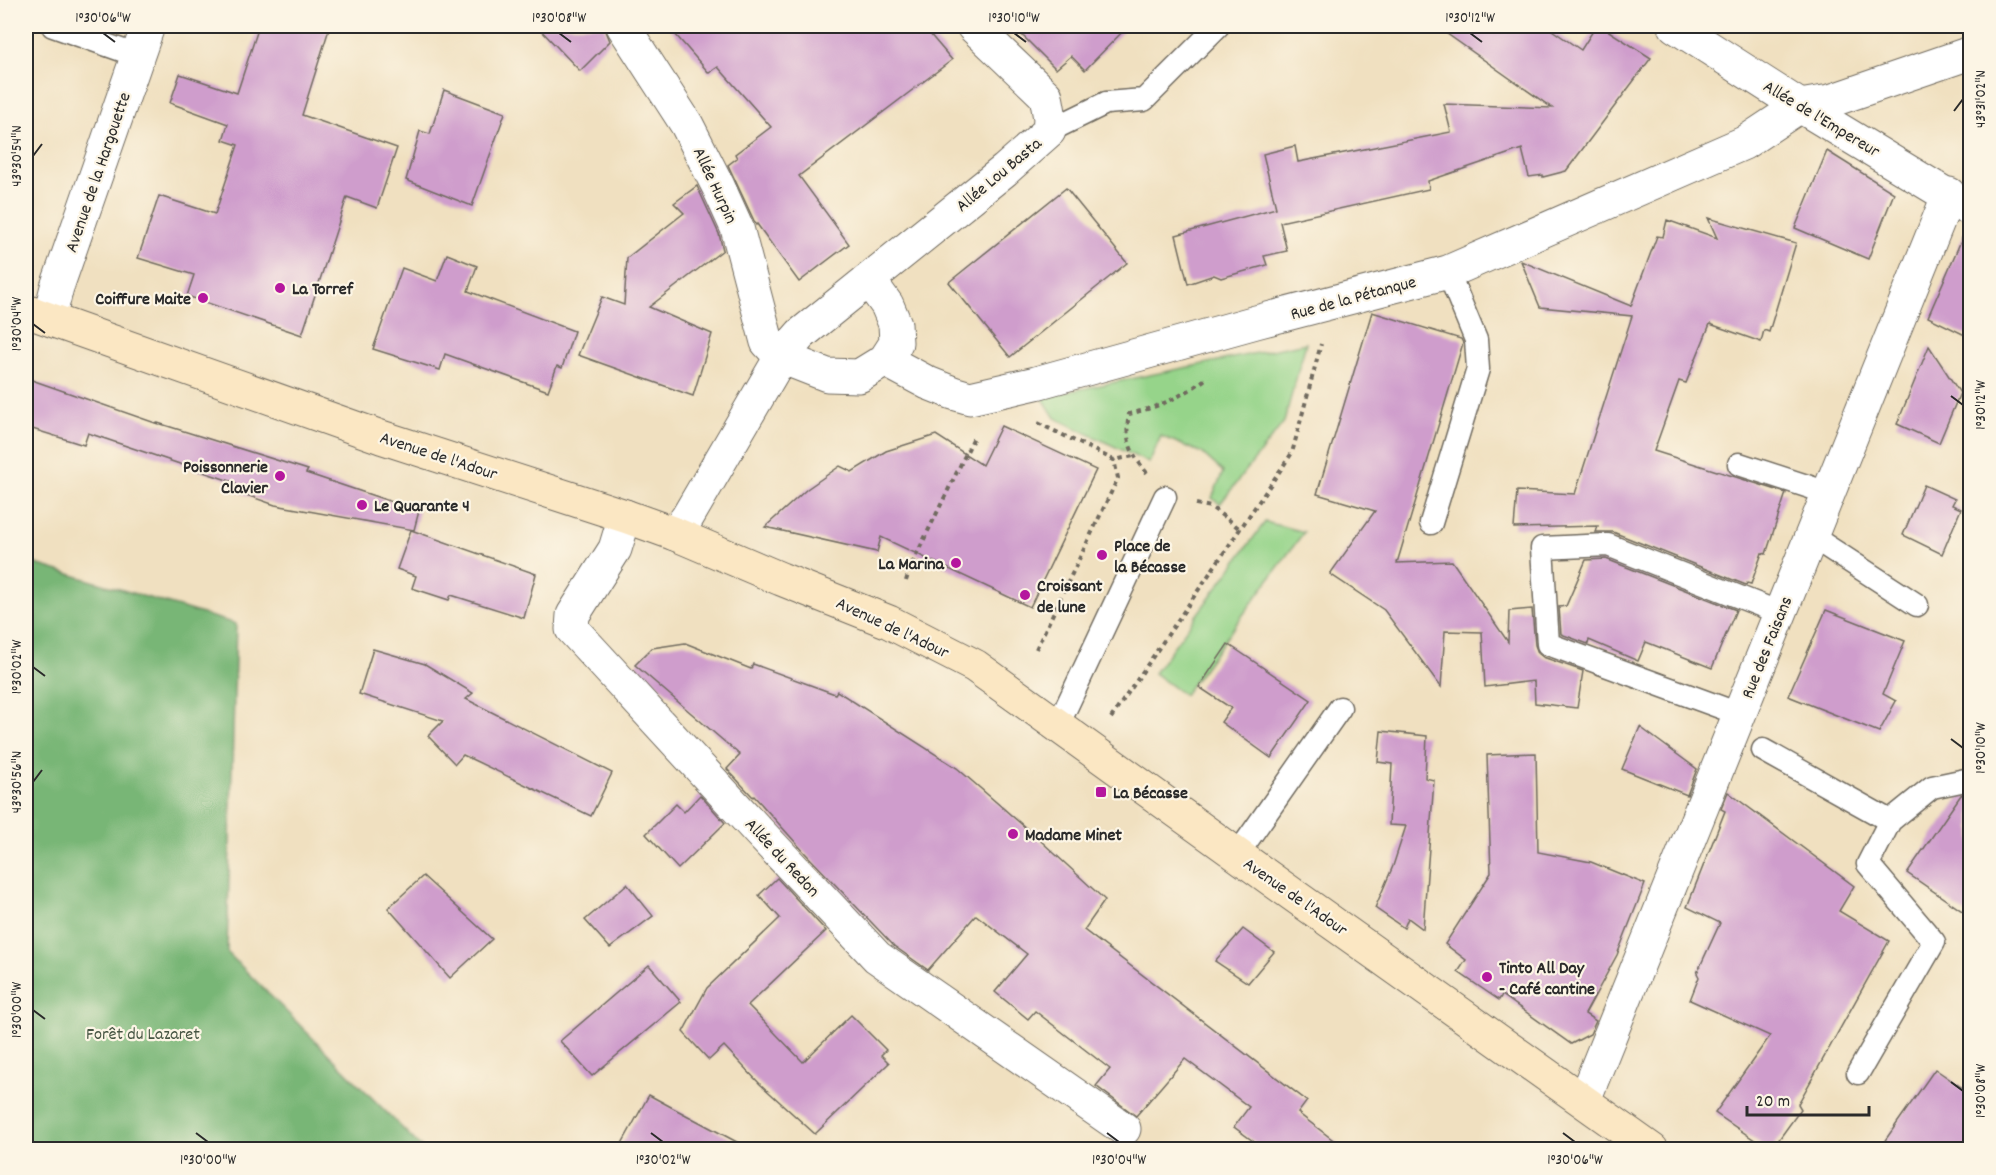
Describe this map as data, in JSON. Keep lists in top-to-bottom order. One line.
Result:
{"streets":{"main road":["Avenue de l'Adour"],"street":["Allée de l'Empereur","Avenue de la Hargouette","Allée Lou Basta","Allée Hurpin","Rue de la Pétanque","Rue des Faisans","Allée du Redon"]},"crossings":[["Allée de l'Empereur","Rue de la Pétanque"],["Allée de l'Empereur","Rue des Faisans"],["Avenue de la Hargouette","Avenue de l'Adour"],["Allée Lou Basta","Allée Hurpin"],["Allée Lou Basta","Avenue de l'Adour"],["Avenue de l'Adour","Rue des Faisans"],["Avenue de l'Adour","Allée du Redon"]],"parks":["Forêt du Lazaret"],"places":{"other":["La Torref","Coiffure Maite","Poissonnerie Clavier","Le Quarante 4","Place de la Bécasse","La Marina","Croissant de lune","Madame Minet","Tinto All Day - Café cantine"],"transit":["La Bécasse"]},"scale_bar":"20 m","coordinates":["1°30'06\"W","1°30'08\"W","1°30'10\"W","1°30'12\"W","43°31'02\"N","43°30'54\"N","1°30'04\"W","1°30'02\"W","43°30'56\"N","1°30'00\"W"]}
